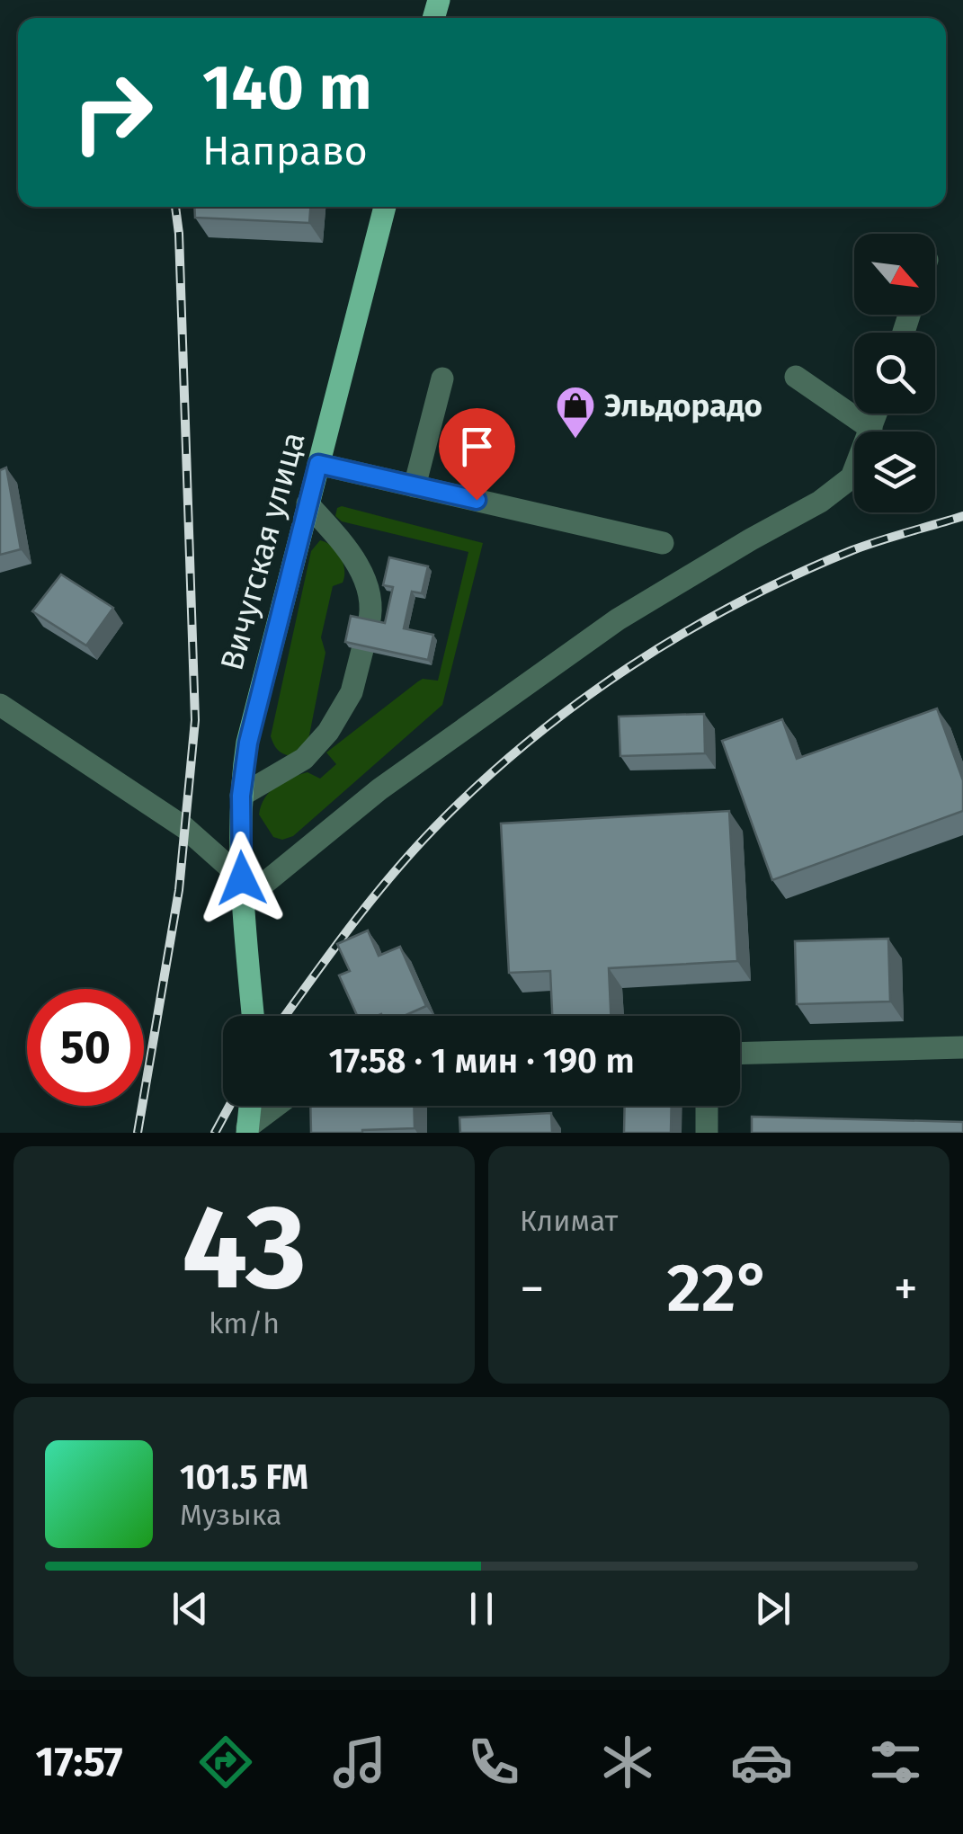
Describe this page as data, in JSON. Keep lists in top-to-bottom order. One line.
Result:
{"streets":{"main road":["Вичугская улица"]},"places":{"shop":["Эльдорадо"]},"north":"bottom right","page":{"turn":["140 m","Направо"],"limit":"50","trip":"17:58 · 1 мин · 190 m","tile":[["43","km/h"],"Климат"],"heat":["−","22°","+"],"song":["101.5 FM","Музыка"],"tabs":"17:57"}}
